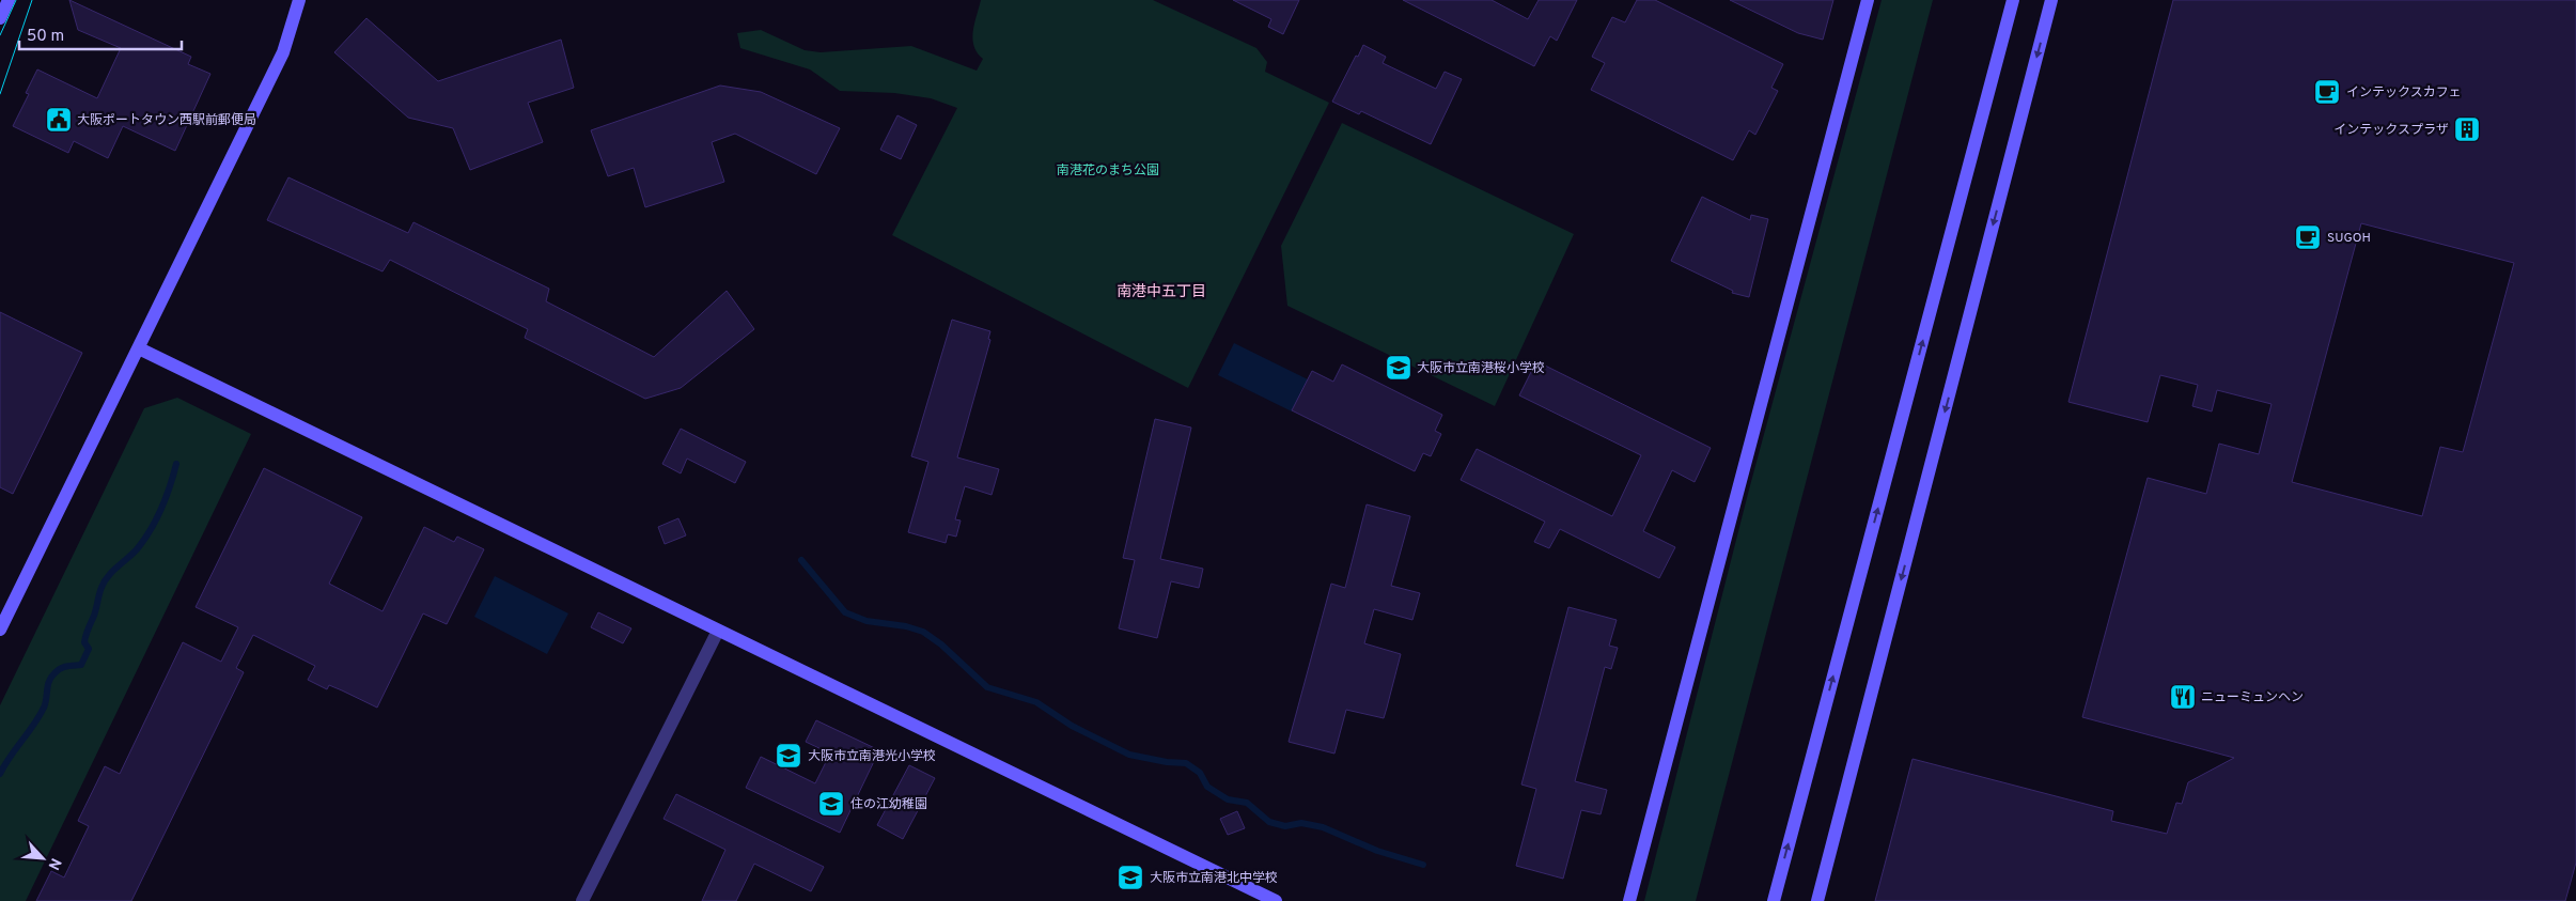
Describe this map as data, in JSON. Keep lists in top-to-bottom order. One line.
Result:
{"districts":["南港中五丁目"],"parks":["南港花のまち公園"],"places":{"cafe":["インテックスカフェ","SUGOH"],"public building":["大阪ポートタウン西駅前郵便局"],"building":["インテックスプラザ"],"school or university":["大阪市立南港桜小学校","大阪市立南港光小学校","住の江幼稚園","大阪市立南港北中学校"],"restaurant":["ニューミュンヘン"]},"scale_bar":"50 m","north":"bottom right"}
